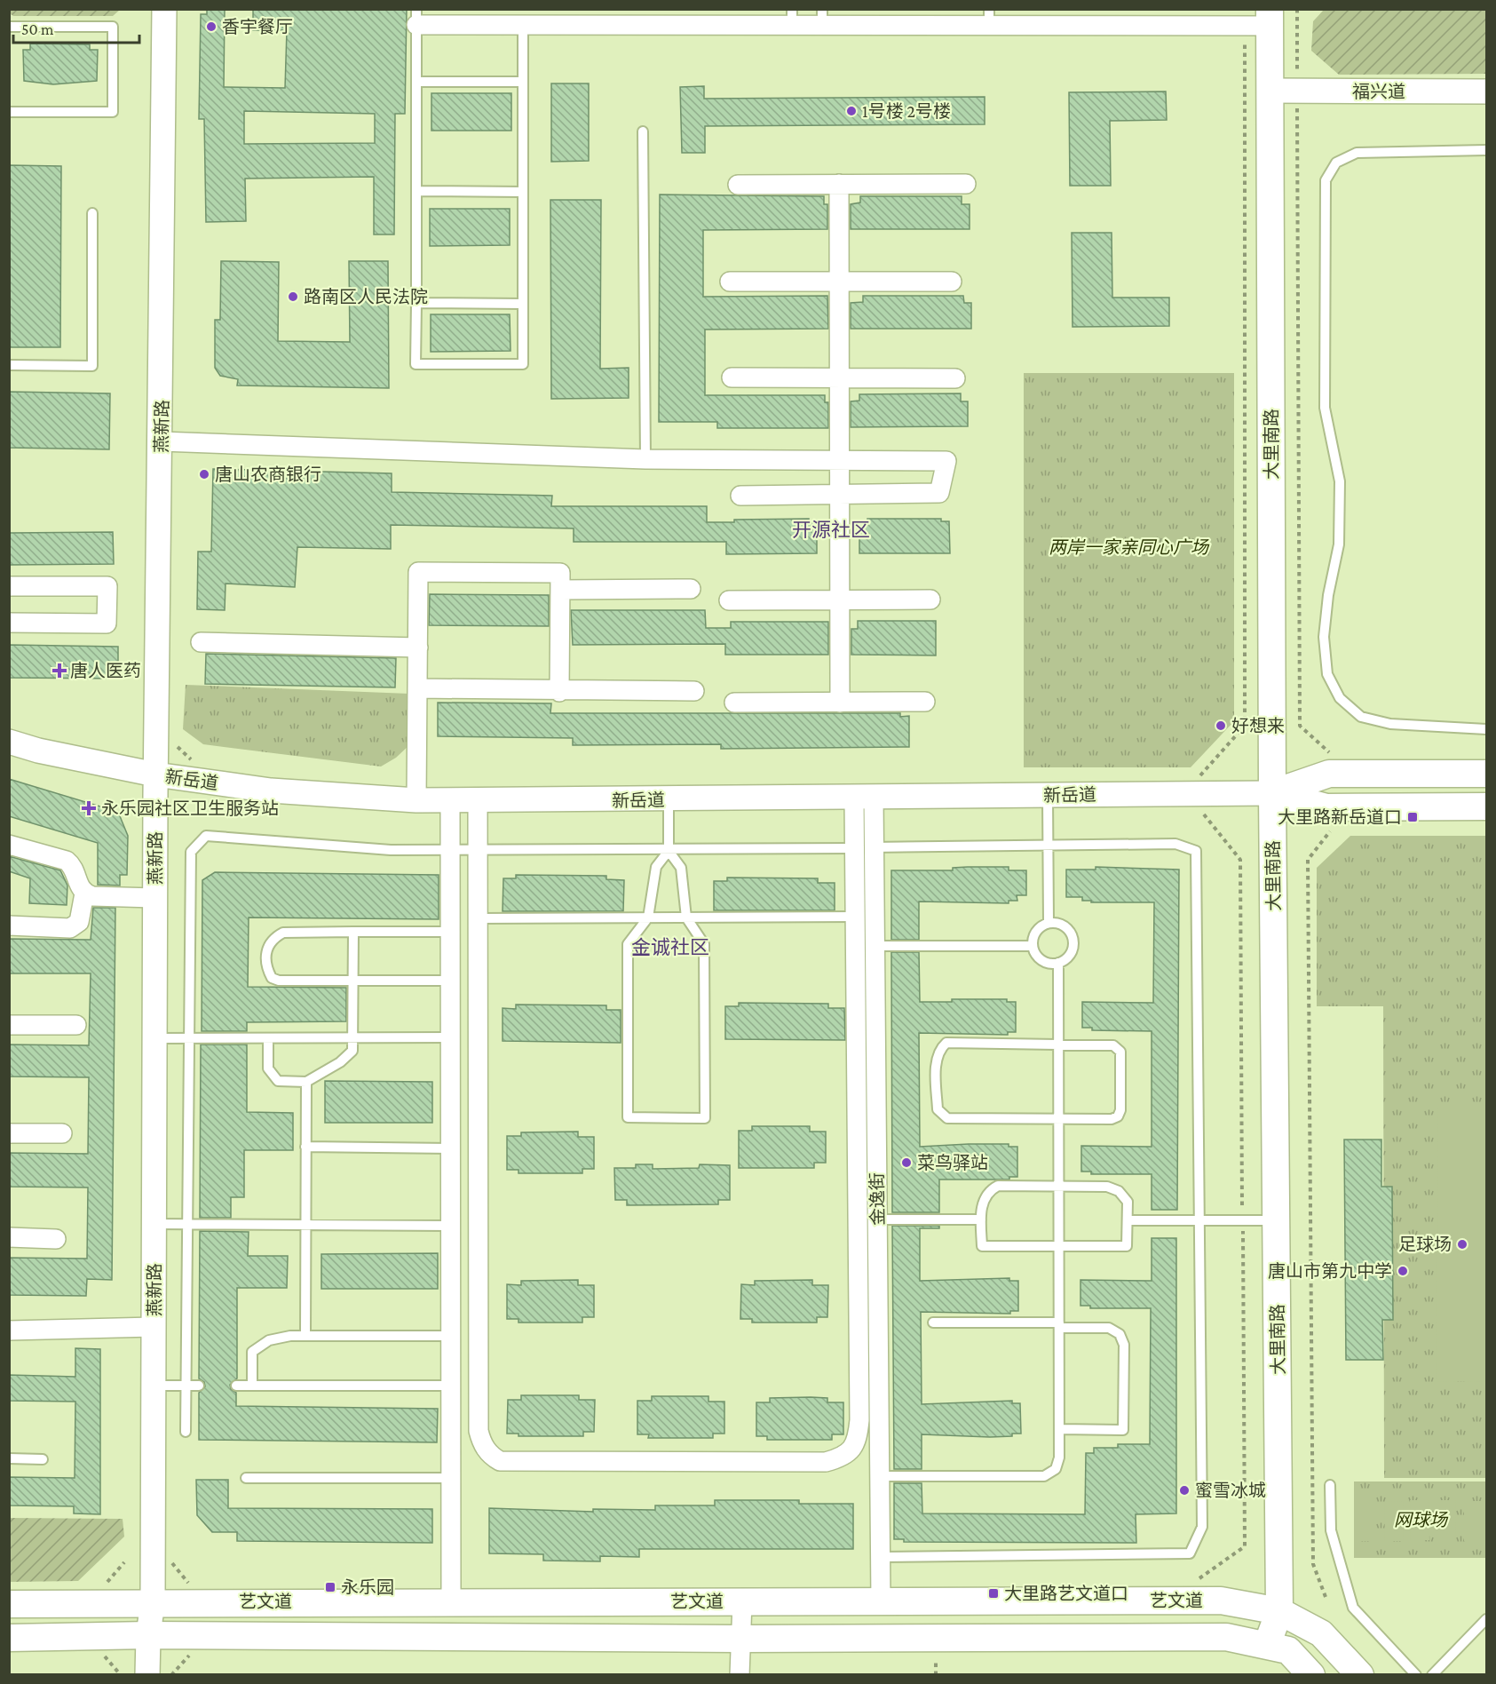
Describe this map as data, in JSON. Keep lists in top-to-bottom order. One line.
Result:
{"streets":{"main road":["大里南路","新岳道","艺文道"],"street":["福兴道","燕新路","金逸街"]},"crossings":[["福兴道","大里南路"],["燕新路","新岳道"],["燕新路","艺文道"],["大里南路","新岳道"],["大里南路","艺文道"],["新岳道","金逸街"],["金逸街","艺文道"]],"districts":["开源社区","金诚社区"],"parks":["两岸一家亲同心广场","网球场"],"places":{"other":["香宇餐厅","1号楼 2号楼","路南区人民法院","唐山农商银行","好想来","菜鸟驿站","足球场","唐山市第九中学","蜜雪冰城"],"health":["唐人医药","永乐园社区卫生服务站"],"transit":["大里路新岳道口","永乐园","大里路艺文道口"]},"scale_bar":"50 m"}
